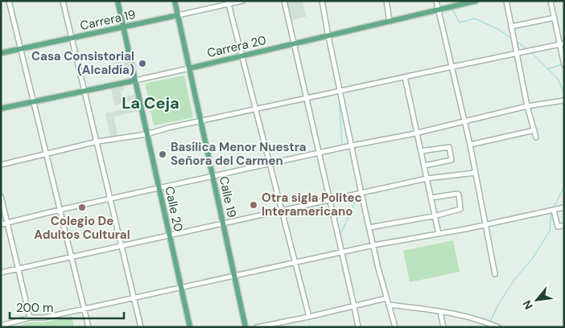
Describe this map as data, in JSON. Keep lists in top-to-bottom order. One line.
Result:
{"streets":{"main road":["Carrera 19","Carrera 20","Calle 19","Calle 20"]},"crossings":[["Carrera 19","Calle 19"],["Carrera 19","Calle 20"],["Carrera 20","Calle 19"],["Carrera 20","Calle 20"]],"districts":["La Ceja"],"places":["Casa Consistorial (Alcaldía)","Basílica Menor Nuestra Señora del Carmen","Otra sigla Politec Interamericano","Colegio De Adultos Cultural"],"scale_bar":"200 m","north":"bottom left"}
